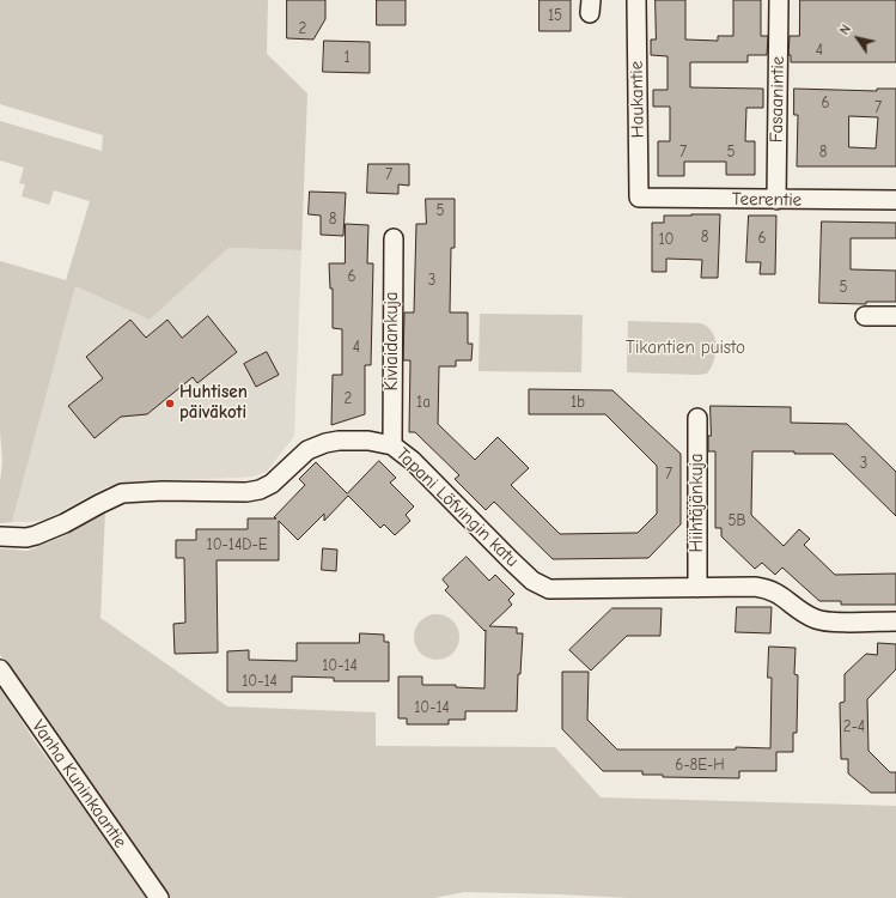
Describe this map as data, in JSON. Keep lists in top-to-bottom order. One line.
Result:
{"streets":{"street":["Haukantie","Fasaanintie","Teerentie","Kiviaidankuja","Hiihtäjänkuja","Tapani Löfvingin katu","Vanha Kuninkaantie"]},"crossings":[["Haukantie","Teerentie"],["Fasaanintie","Teerentie"],["Kiviaidankuja","Tapani Löfvingin katu"],["Hiihtäjänkuja","Tapani Löfvingin katu"]],"parks":["Tikantien puisto"],"places":["Huhtisen päiväkoti"],"house_numbers":["15","2","4","1","6","7","7","5","8","7","5","8","8","6","10","6","3","5","4","2","1a","1b","3","7","5B","10-14D-E","10-14","10-14","10-14","2-4","6-8E-H"],"north":"top left"}
